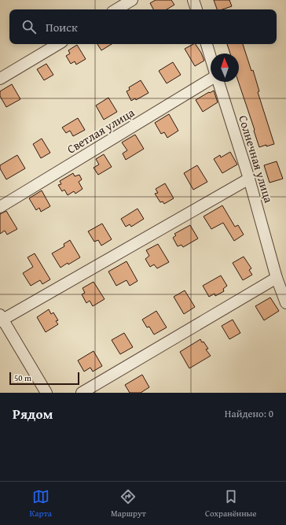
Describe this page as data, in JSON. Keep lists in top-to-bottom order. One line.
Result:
{"streets":{"street":["Светлая улица","Солнечная улица"]},"scale_bar":"50 m","north":"top","page":{"search":"Поиск","scale":"50 m","heading":["Рядом","Найдено: 0"],"nav":["Карта","Маршрут","Сохранённые"]}}
